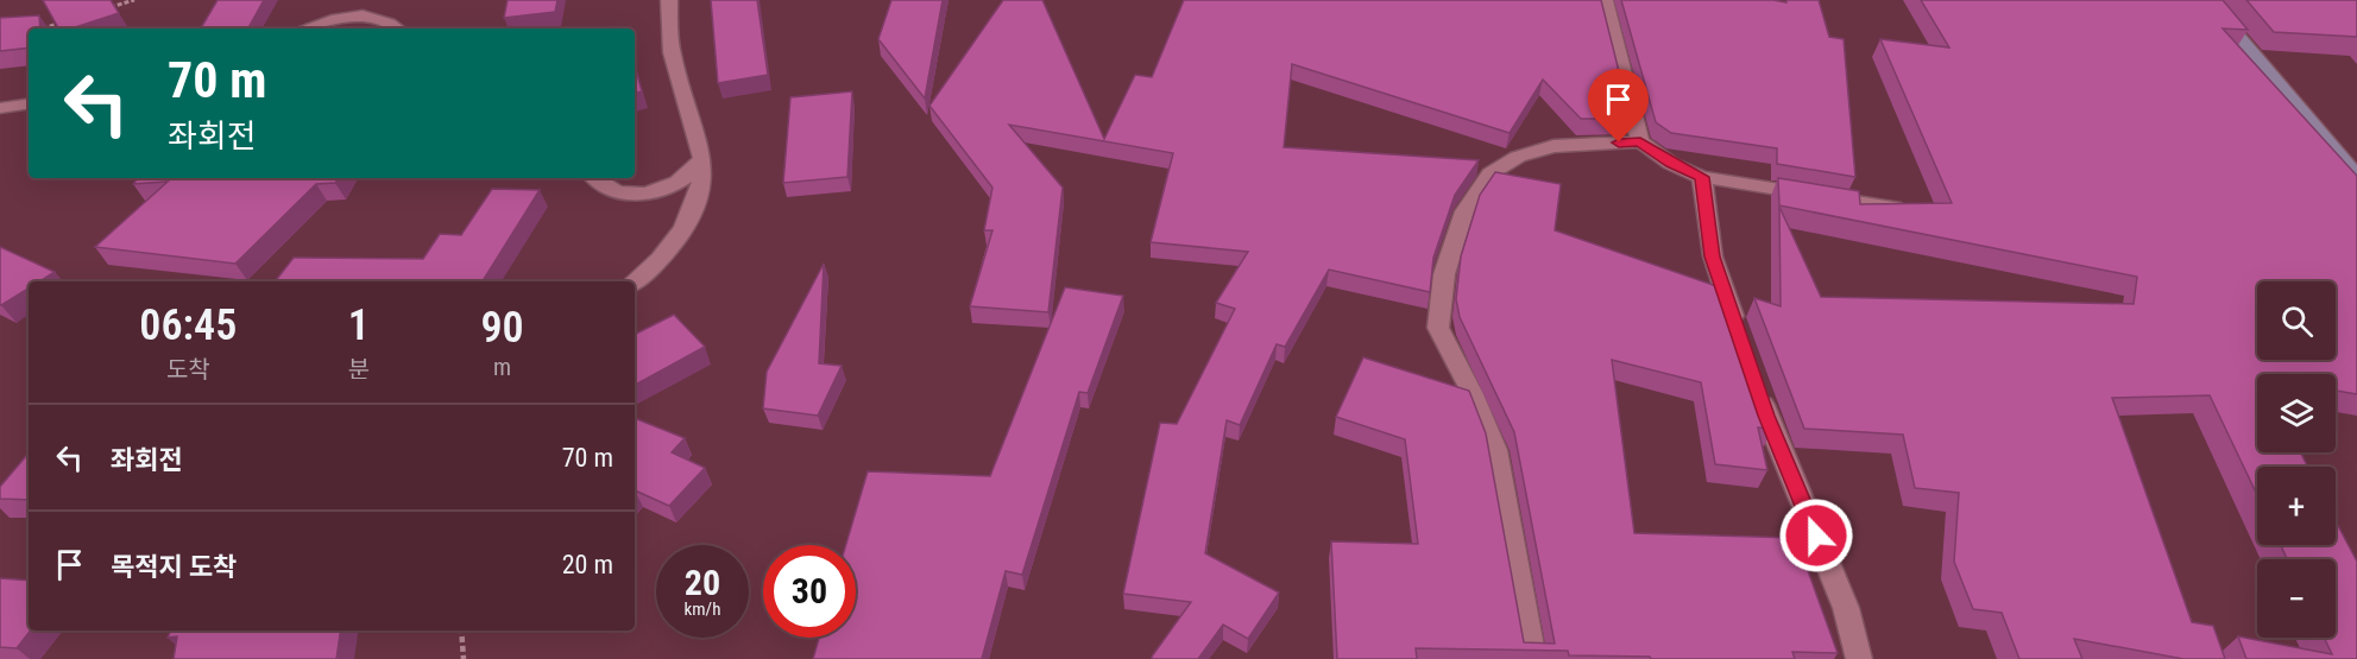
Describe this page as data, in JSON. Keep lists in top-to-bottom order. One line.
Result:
{"page":{"turn":["70 m","좌회전"],"map_buttons":["+","−"],"eta":["06:45","도착","1","분","90","m"],"list":[{"name":"좌회전","value":"70 m"},{"name":"목적지 도착","value":"20 m"}],"speed":"20 km/h","limit":"30"}}
